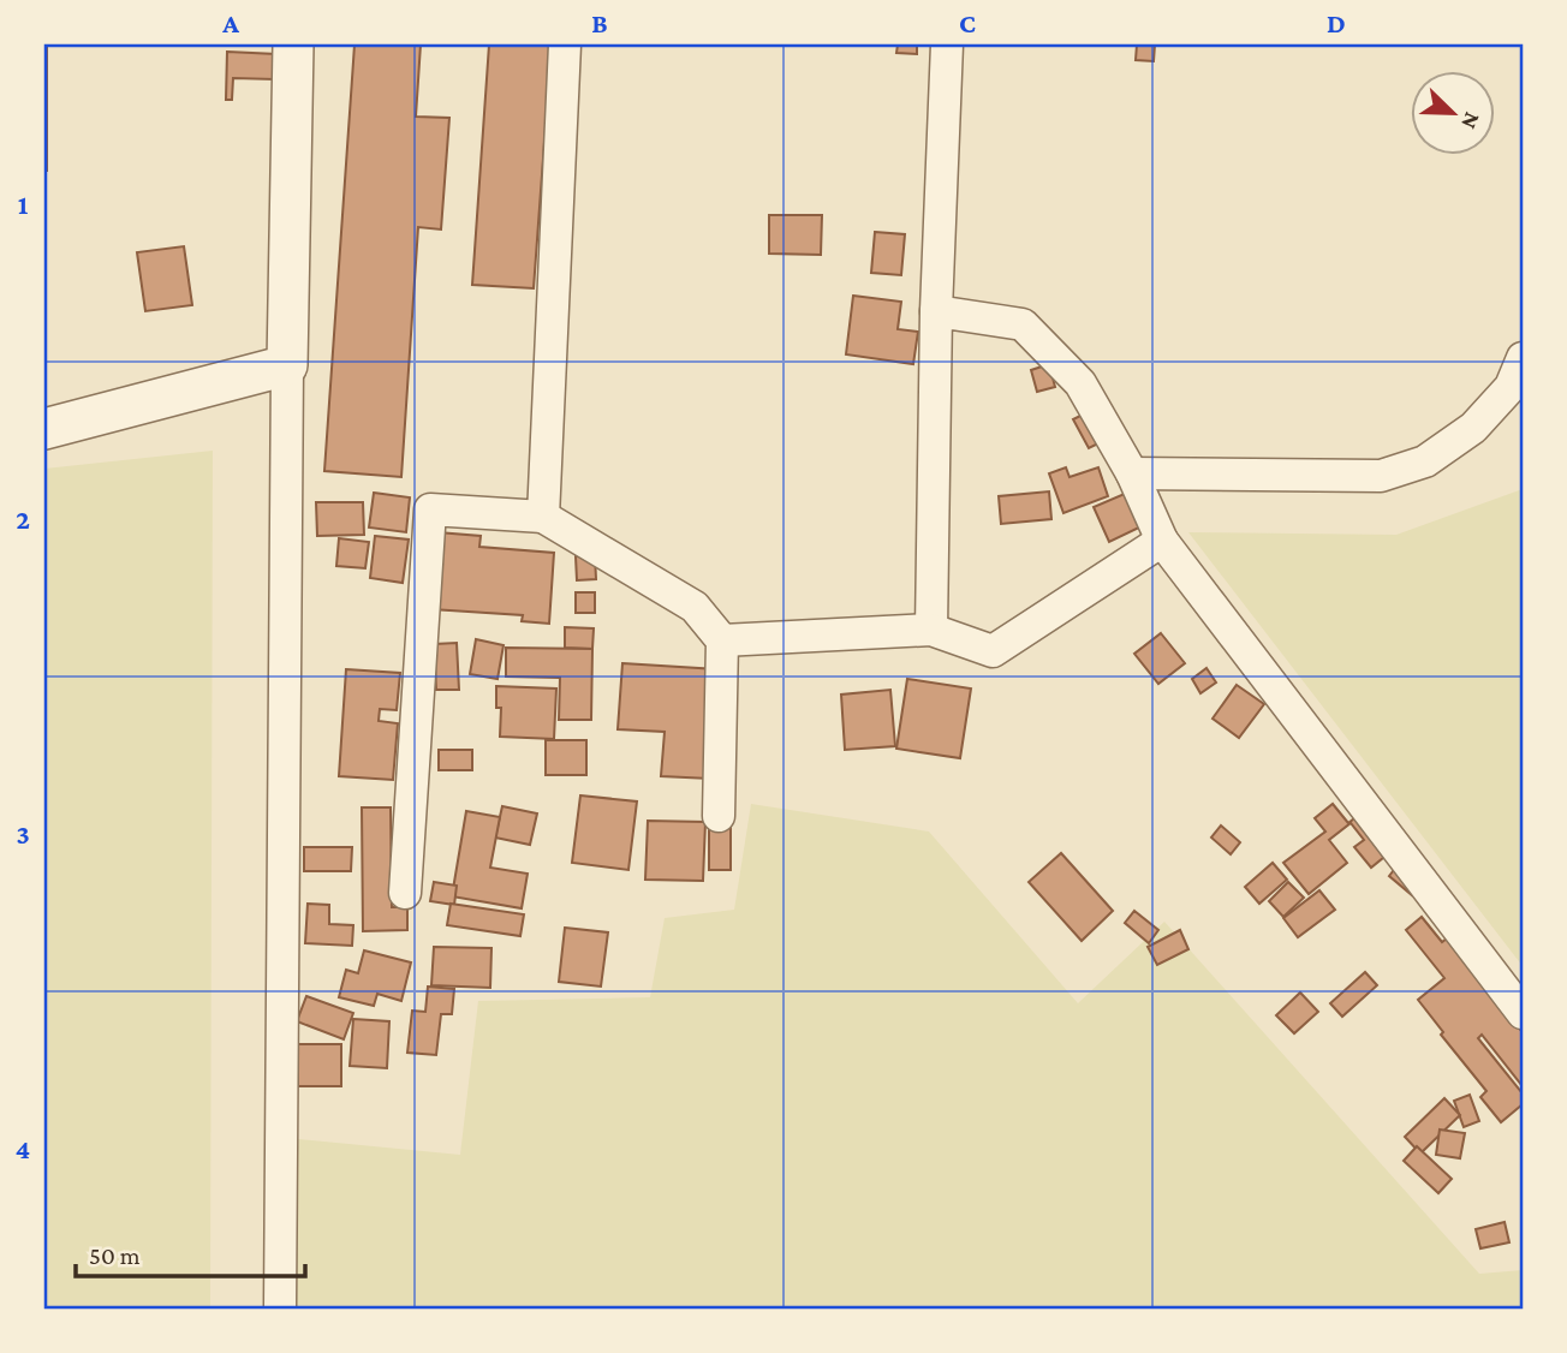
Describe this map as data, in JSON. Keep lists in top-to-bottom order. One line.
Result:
{"scale_bar":"50 m","north":"bottom right","grid":{"columns":["A","B","C","D"],"rows":["1","2","3","4"]}}
